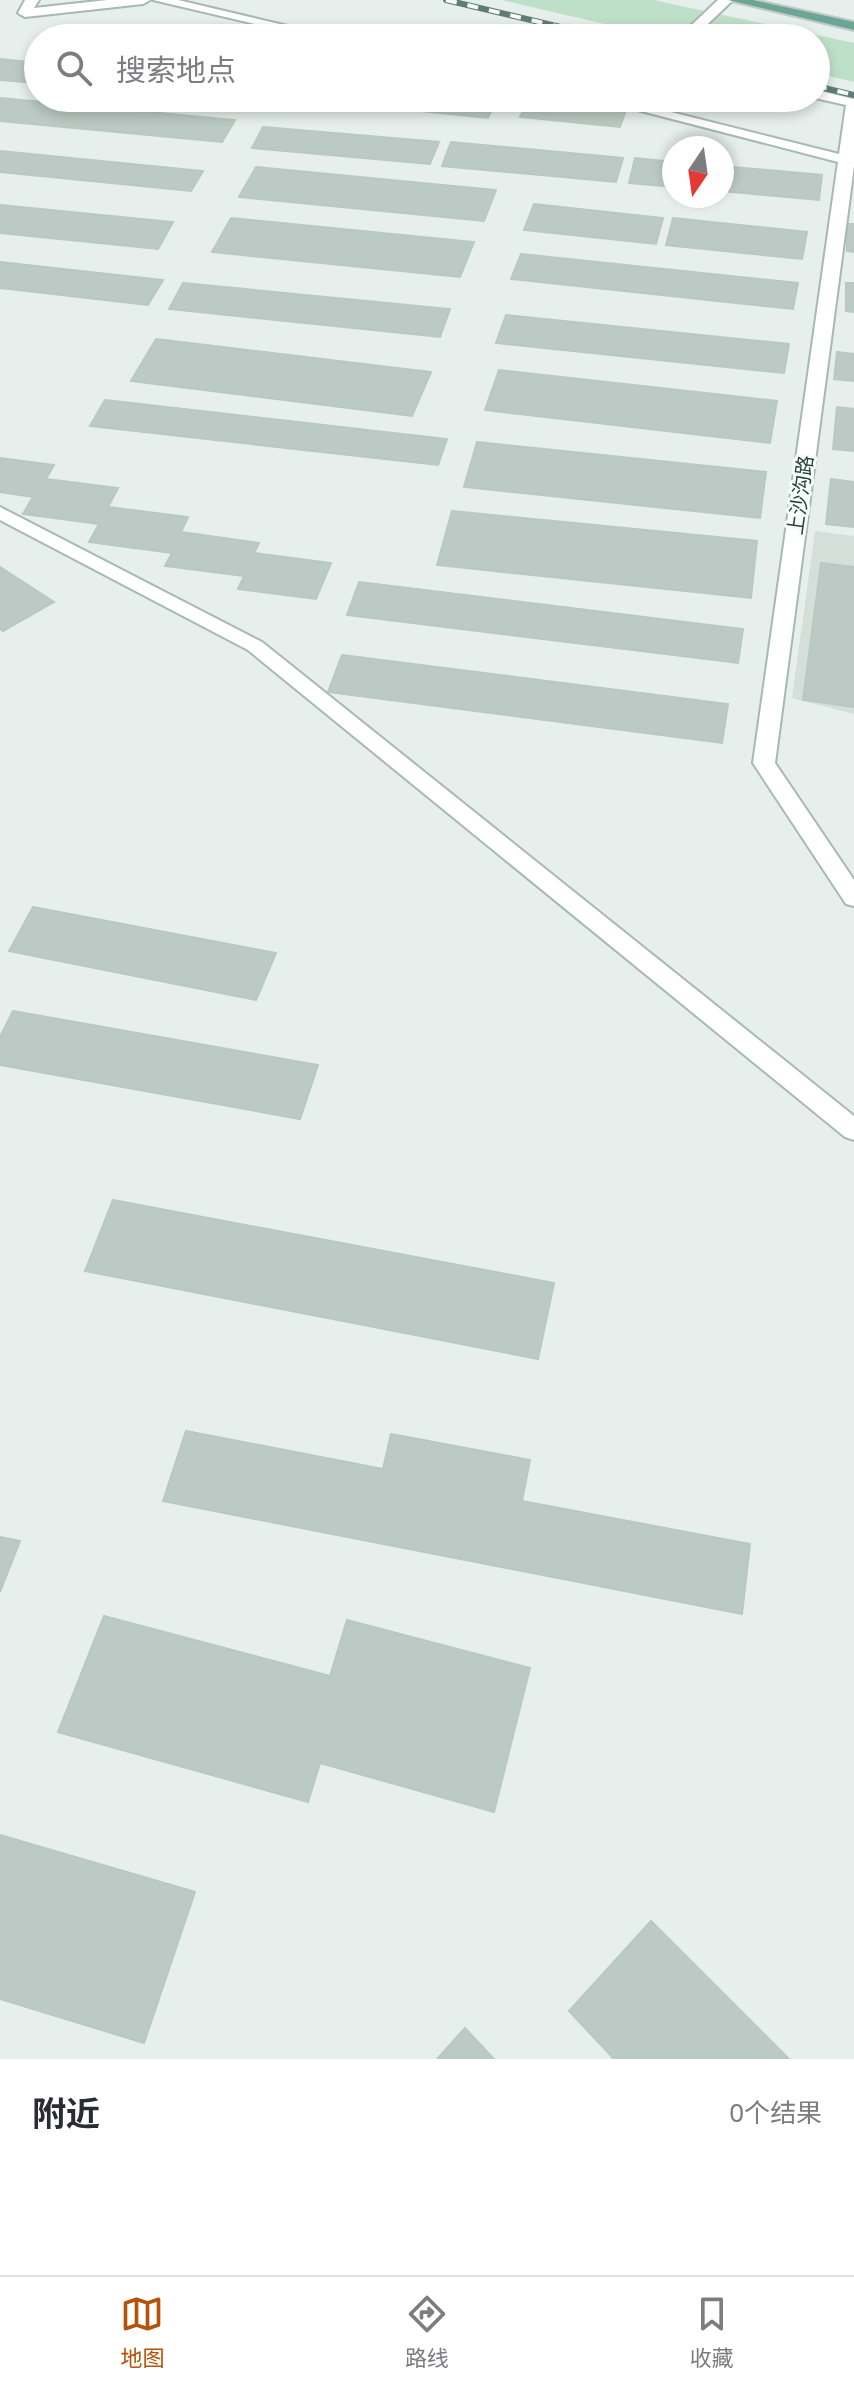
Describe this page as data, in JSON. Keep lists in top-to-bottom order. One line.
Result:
{"streets":{"lane":["上沙沟路"]},"north":"bottom","page":{"search":"搜索地点","heading":["附近","0个结果"],"nav":["地图","路线","收藏"]}}
